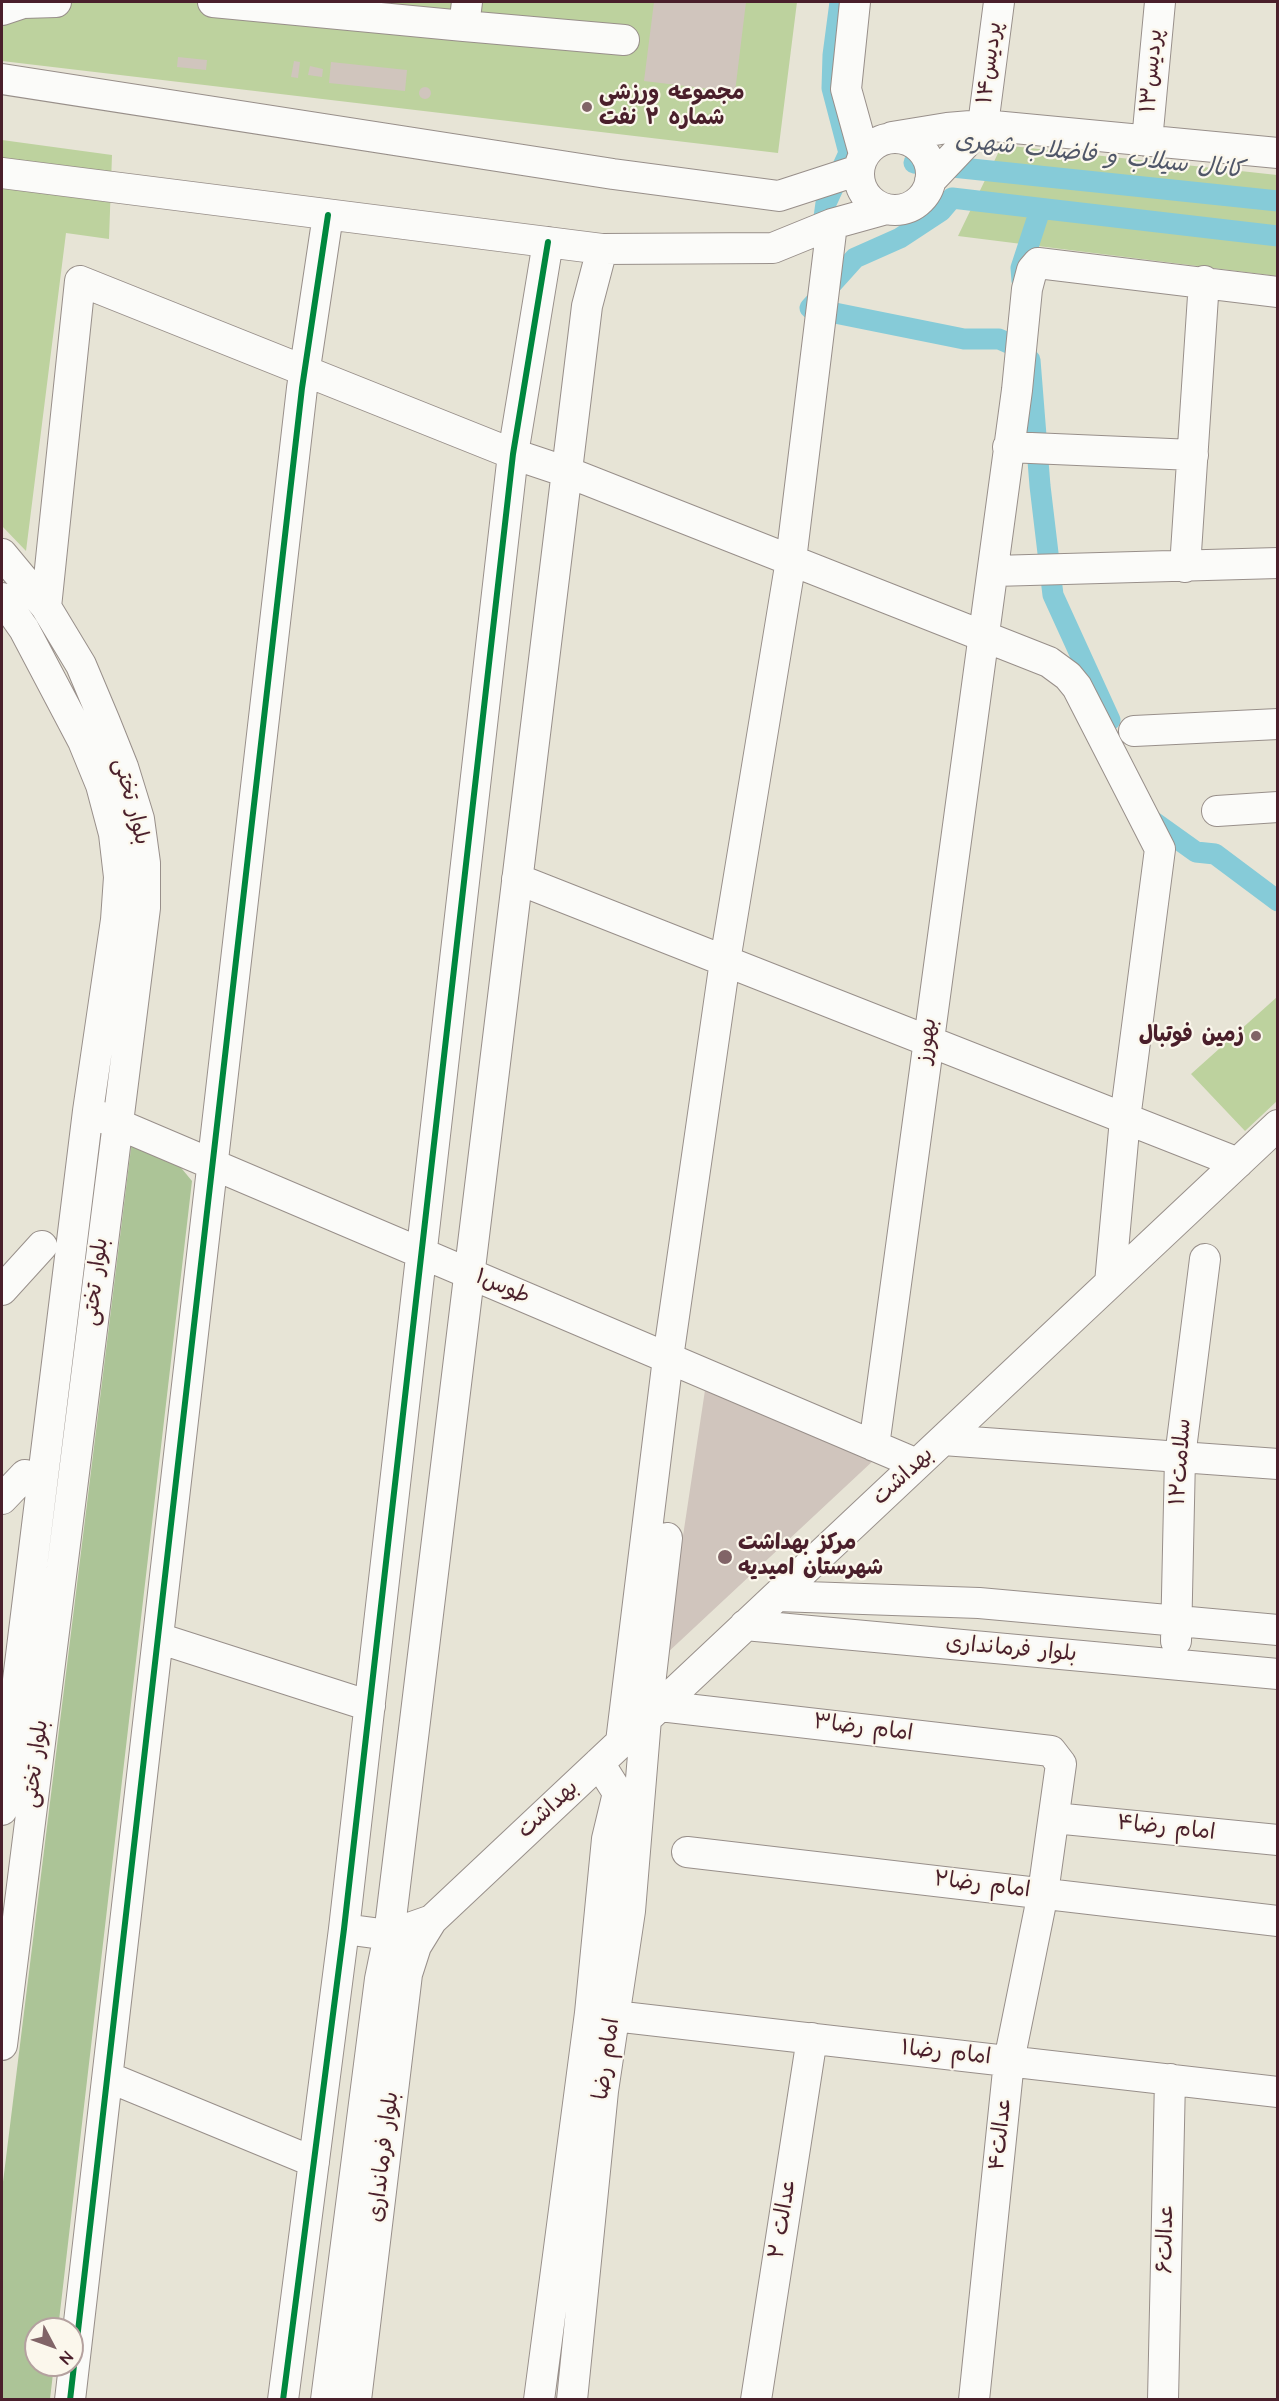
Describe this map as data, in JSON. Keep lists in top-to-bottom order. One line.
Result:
{"streets":{"street":["پردیس۱۴","پردیس۱۳","بلوار تختی","بهورز","طوس۱","سلامت۱۲","بهداشت","بلوار فرمانداری","امام رضا۳","امام رضا۴","امام رضا۲","امام رضا۱","امام رضا","عدالت۴","عدالت ۲","عدالت۶"]},"crossings":[["بلوار تختی","طوس۱"],["بهورز","طوس۱"],["طوس۱","بهداشت"],["طوس۱","بلوار فرمانداری"],["طوس۱","امام رضا"],["سلامت۱۲","بلوار فرمانداری"],["بهداشت","بلوار فرمانداری"],["بهداشت","امام رضا۳"],["بهداشت","امام رضا"],["امام رضا۳","امام رضا"],["امام رضا۳","عدالت۴"],["امام رضا۴","عدالت۴"],["امام رضا۲","عدالت۴"],["امام رضا۱","امام رضا"],["امام رضا۱","عدالت۴"],["امام رضا۱","عدالت ۲"],["امام رضا۱","عدالت۶"]],"water":["کانال سیلاب و فاضلاب شهری"],"places":["مجموعه ورزشی شماره ۲ نفت","زمین فوتبال","مرکز بهداشت شهرستان امیدیه"],"north":"bottom right"}
